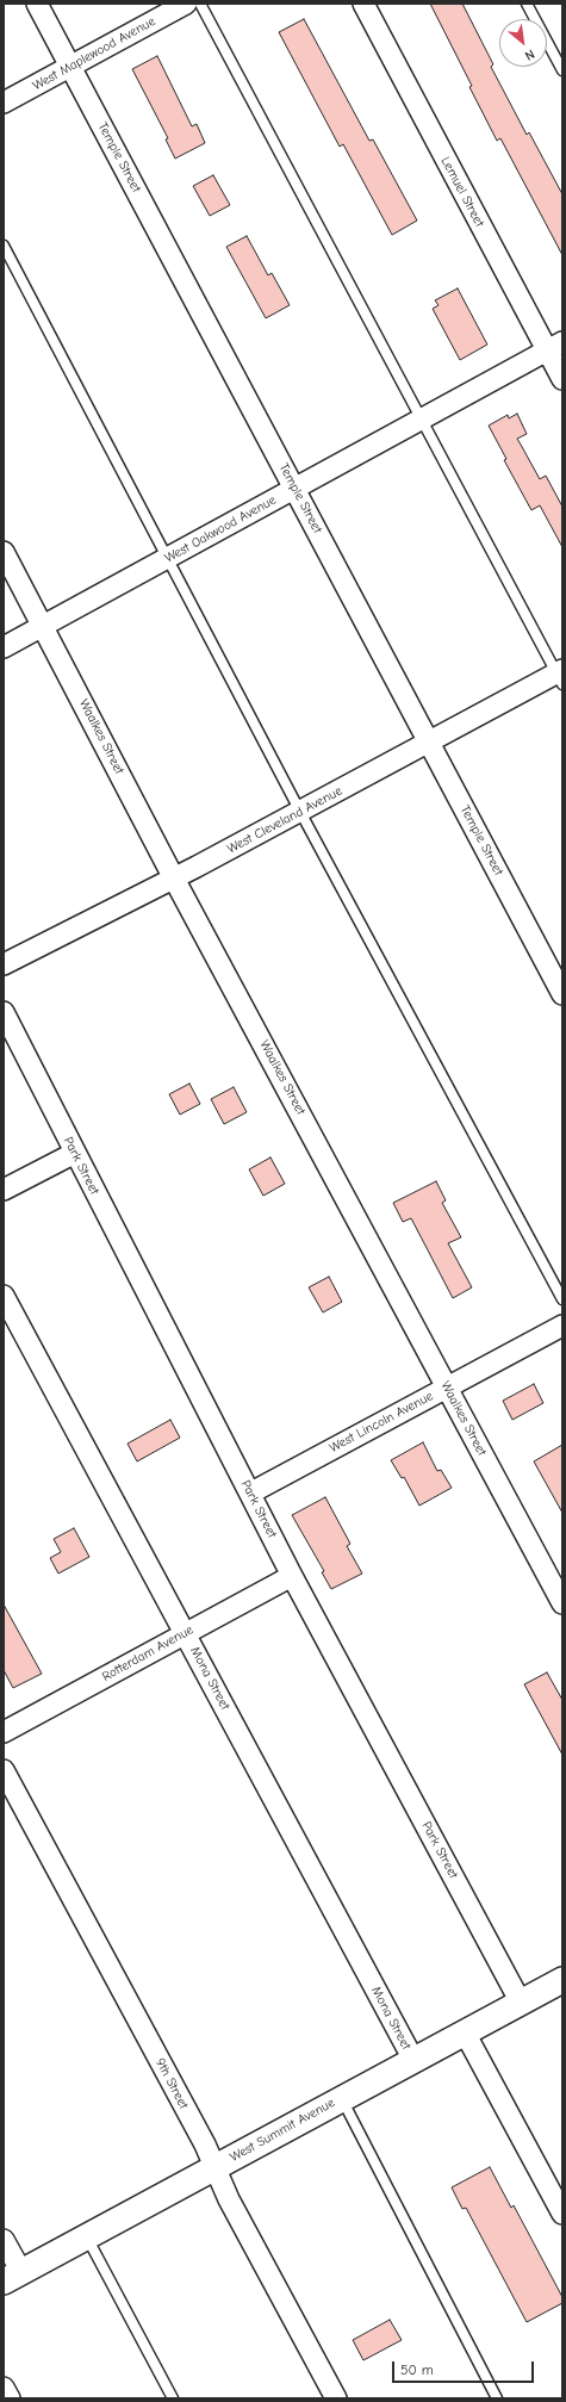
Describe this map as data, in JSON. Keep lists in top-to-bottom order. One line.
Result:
{"streets":{"street":["West Maplewood Avenue","Temple Street","Lemuel Street","West Oakwood Avenue","Waalkes Street","West Cleveland Avenue","Park Street","West Lincoln Avenue","Rotterdam Avenue","Mona Street","9th Street","West Summit Avenue"]},"crossings":[["West Maplewood Avenue","Temple Street"],["Temple Street","West Oakwood Avenue"],["Temple Street","West Cleveland Avenue"],["Lemuel Street","West Oakwood Avenue"],["West Oakwood Avenue","Waalkes Street"],["Waalkes Street","West Cleveland Avenue"],["Waalkes Street","West Lincoln Avenue"],["Park Street","West Lincoln Avenue"],["Park Street","Rotterdam Avenue"],["Park Street","West Summit Avenue"],["Rotterdam Avenue","Mona Street"],["Mona Street","West Summit Avenue"],["9th Street","West Summit Avenue"]],"scale_bar":"50 m","north":"bottom right"}
